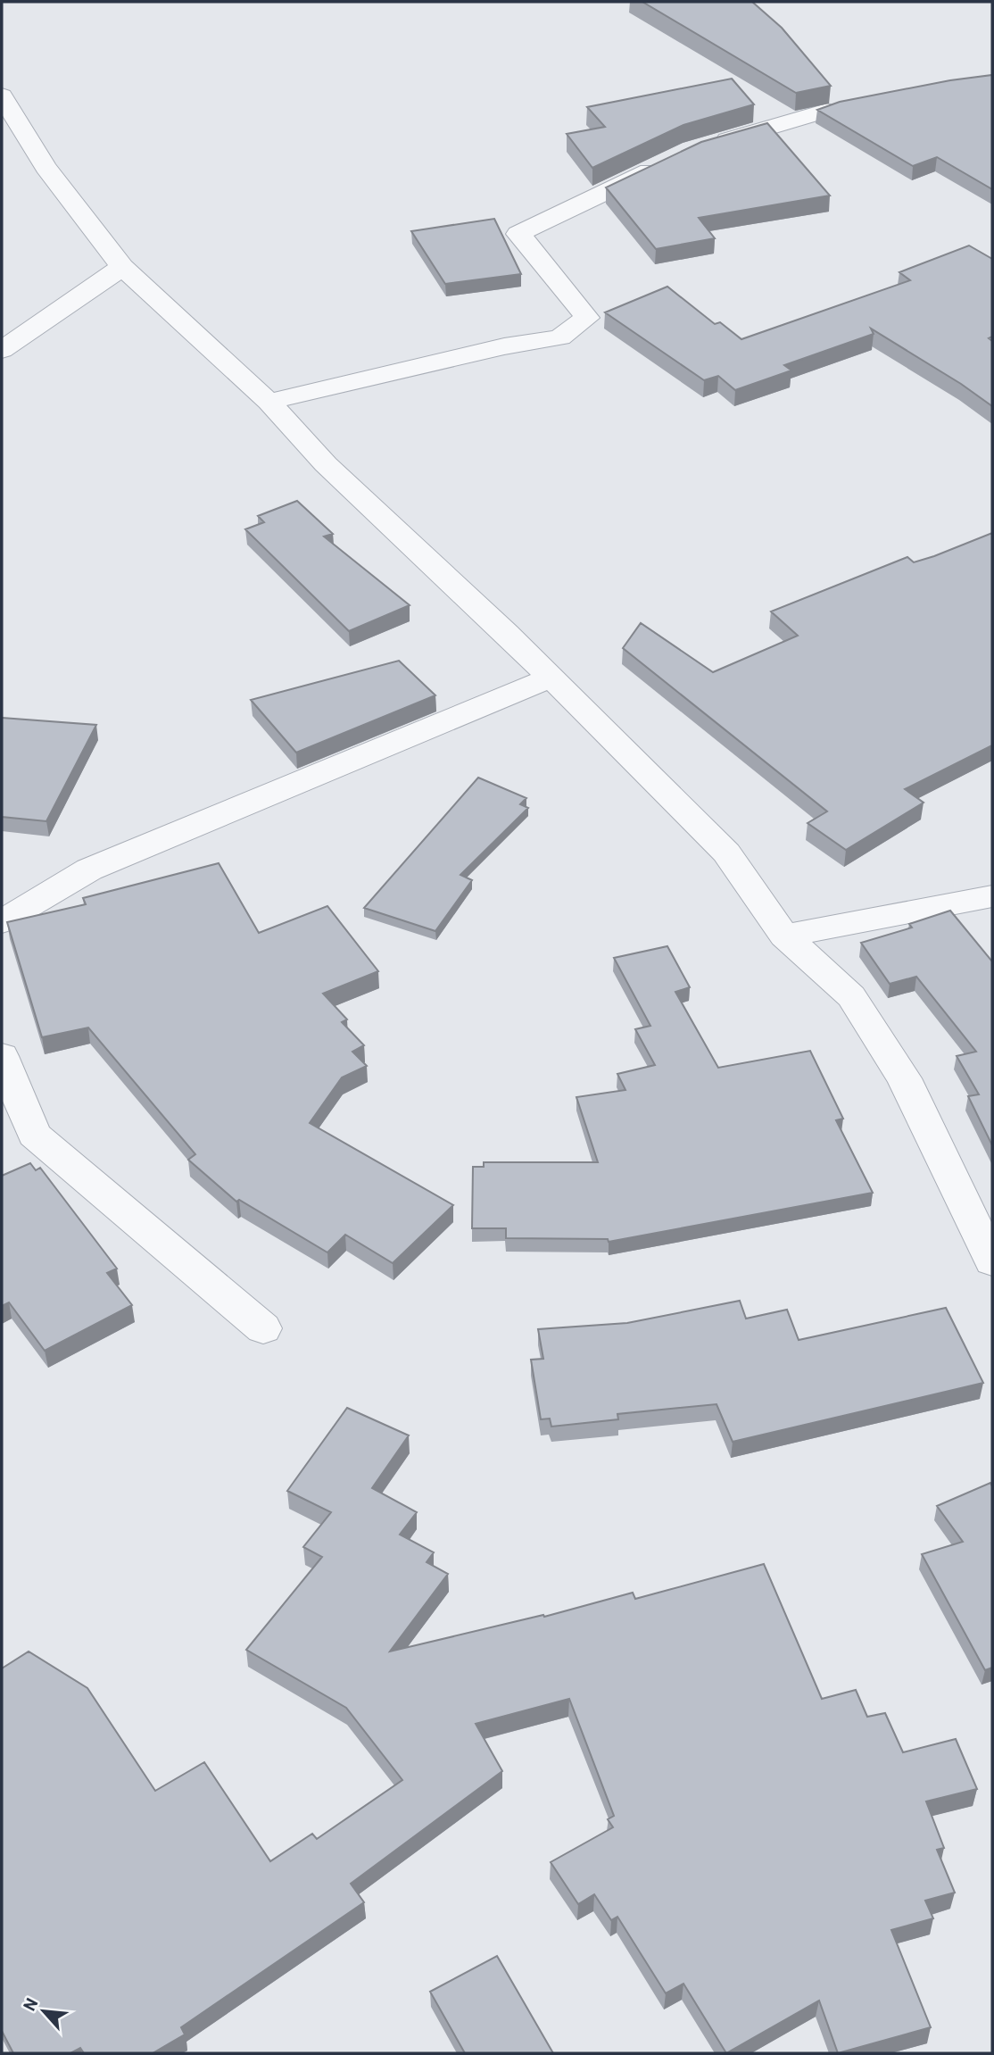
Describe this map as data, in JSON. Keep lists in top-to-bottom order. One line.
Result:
{"north":"top left"}
